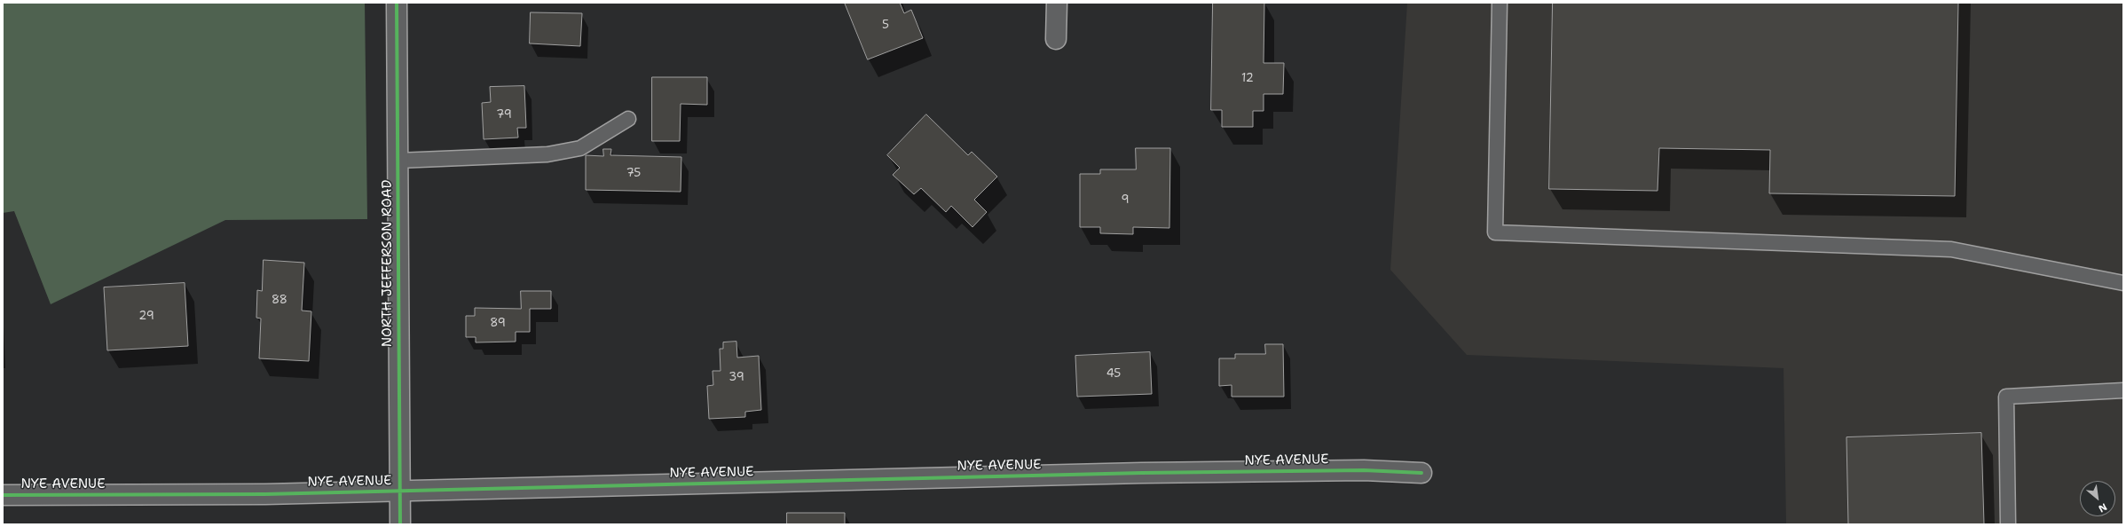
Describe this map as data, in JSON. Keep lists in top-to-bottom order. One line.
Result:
{"streets":{"street":["NORTH JEFFERSON ROAD","NYE AVENUE"]},"crossings":[["NORTH JEFFERSON ROAD","NYE AVENUE"]],"house_numbers":["5","12","79","75","9","88","29","89","45","39"],"north":"bottom right"}
